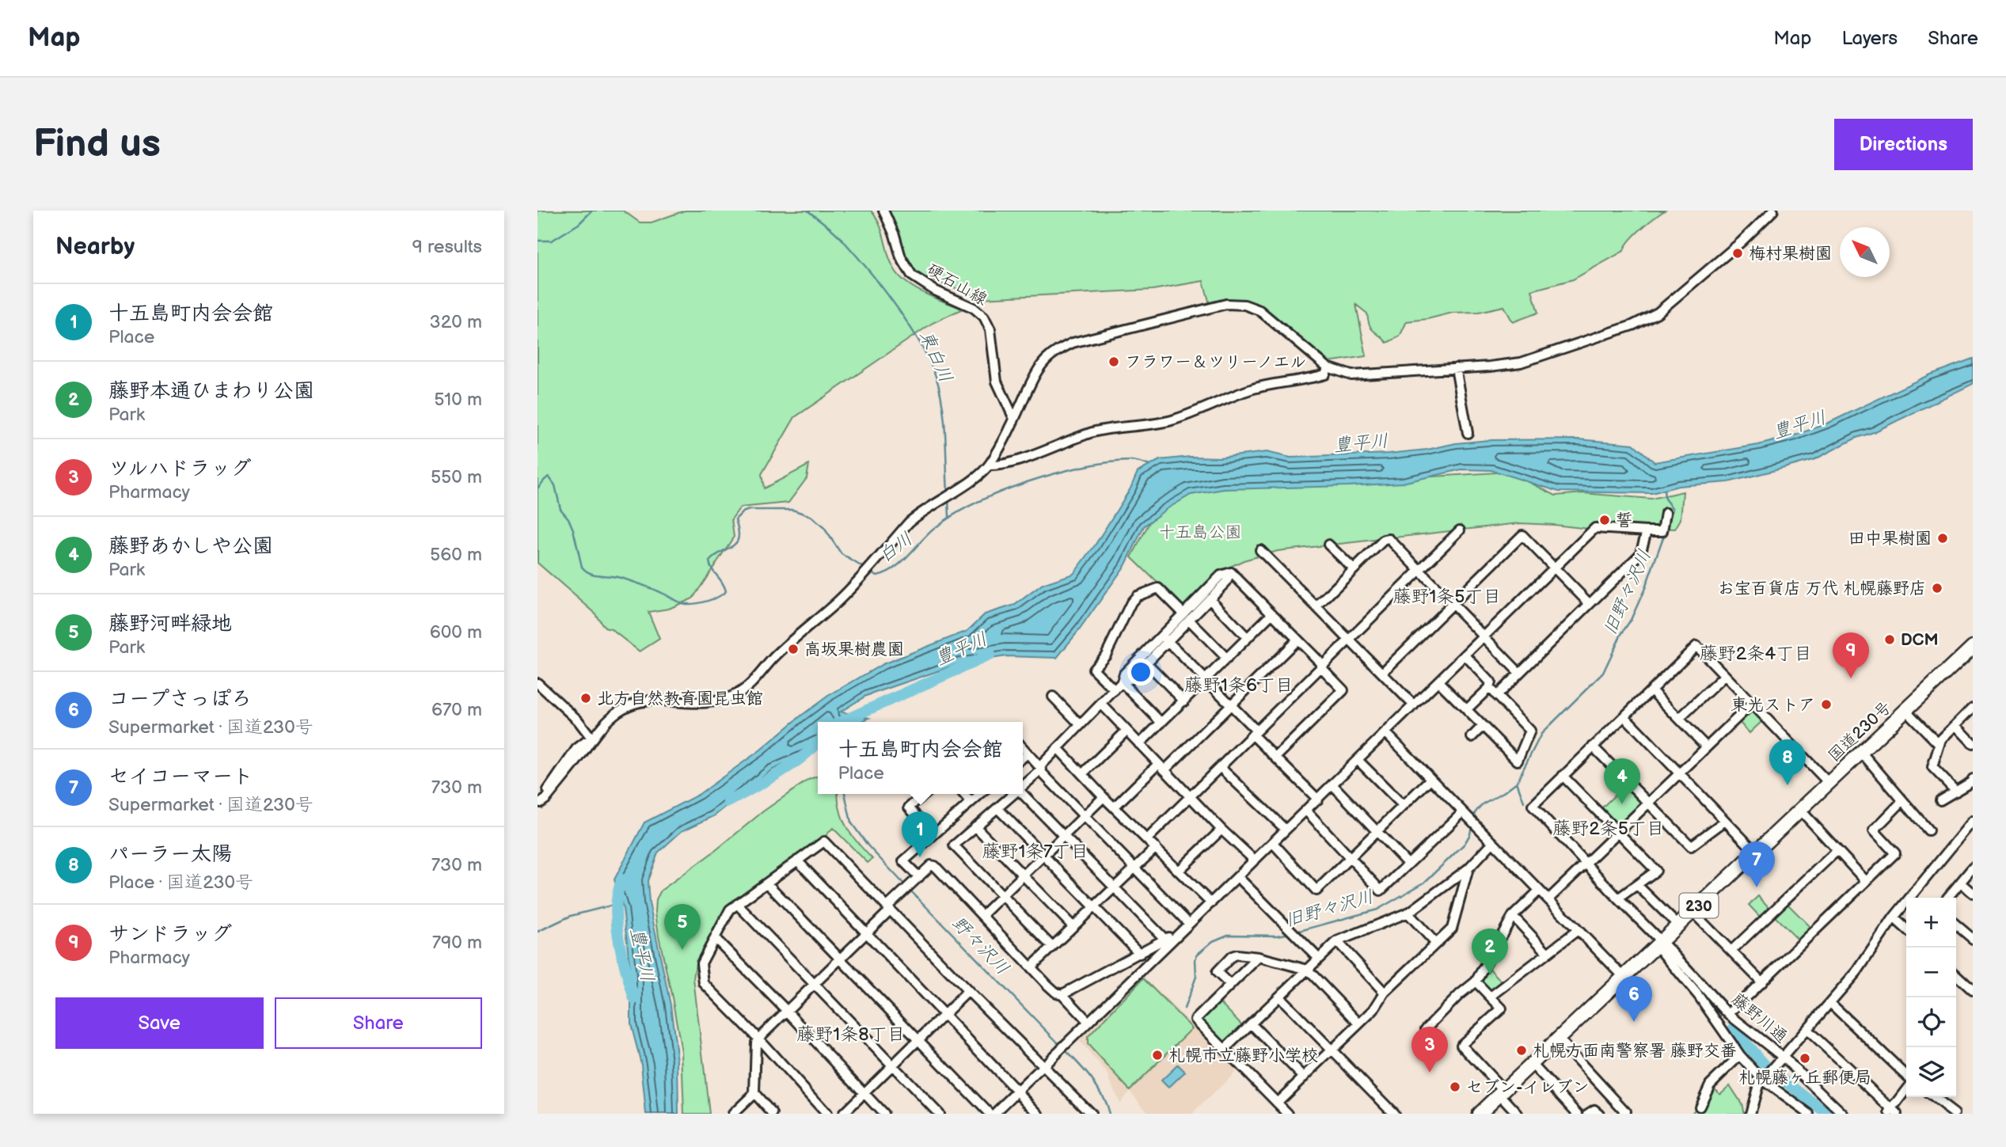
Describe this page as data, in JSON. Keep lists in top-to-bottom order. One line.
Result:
{"streets":{"highway":["国道230号","230"],"street":["硬石山線","藤野川通"]},"crossings":[["国道230号","藤野川通"]],"districts":["藤野1条5丁目","藤野2条4丁目","藤野1条6丁目","藤野2条5丁目","藤野1条7丁目","藤野1条8丁目"],"water":["東白川","豊平川","白川","旧野々沢川","野々沢川"],"parks":["十五島公園"],"places":["梅村果樹園","フラワー＆ツリーノエル","誓","田中果樹園","お宝百貨店 万代 札幌藤野店","DCM","高坂果樹農園","北方自然教育園昆虫館","東光ストア","札幌方面南警察署 藤野交番","札幌市立藤野小学校","札幌藤ヶ丘郵便局","セブン-イレブン"],"north":"top left","page":{"header":"Map","nav":["Map","Layers","Share"],"buttons":["Directions",["Save","Share"]],"title":"Find us","heading":["Nearby","9 results"],"list":[{"mark":"1","name":"十五島町内会会館","note":"Place","value":"320 m"},{"mark":"2","name":"藤野本通ひまわり公園","note":"Park","value":"510 m"},{"mark":"3","name":"ツルハドラッグ","note":"Pharmacy","value":"550 m"},{"mark":"4","name":"藤野あかしや公園","note":"Park","value":"560 m"},{"mark":"5","name":"藤野河畔緑地","note":"Park","value":"600 m"},{"mark":"6","name":"コープさっぽろ","note":"Supermarket · 国道230号","value":"670 m"},{"mark":"7","name":"セイコーマート","note":"Supermarket · 国道230号","value":"730 m"},{"mark":"8","name":"パーラー太陽","note":"Place · 国道230号","value":"730 m"},{"mark":"9","name":"サンドラッグ","note":"Pharmacy","value":"790 m"}],"pins":["9","8","4","1","7","5","2","6","3"],"popup":["十五島町内会会館","Place"],"map_buttons":["+","−"]}}
